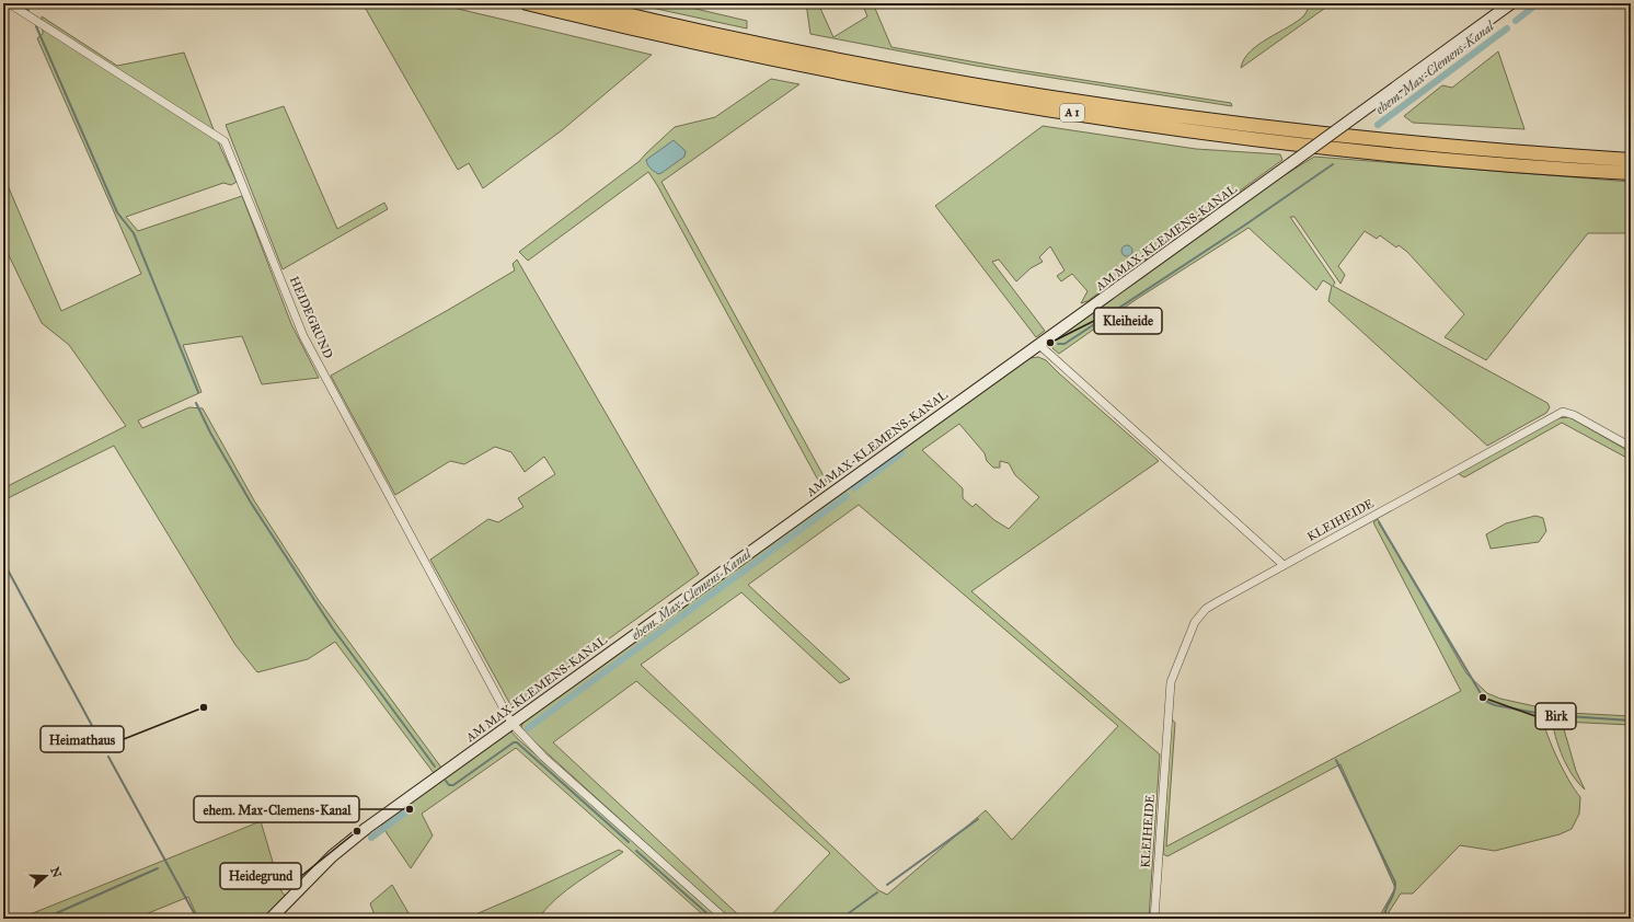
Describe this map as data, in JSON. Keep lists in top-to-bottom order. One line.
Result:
{"streets":{"highway":["A 1"],"main road":["AM MAX-KLEMENS-KANAL"],"street":["HEIDEGRUND","KLEIHEIDE"]},"crossings":[["AM MAX-KLEMENS-KANAL","HEIDEGRUND"]],"water":["ehem. Max-Clemens-Kanal"],"places":["Kleiheide","Birk","Heimathaus","ehem. Max-Clemens-Kanal","Heidegrund"],"north":"right"}
